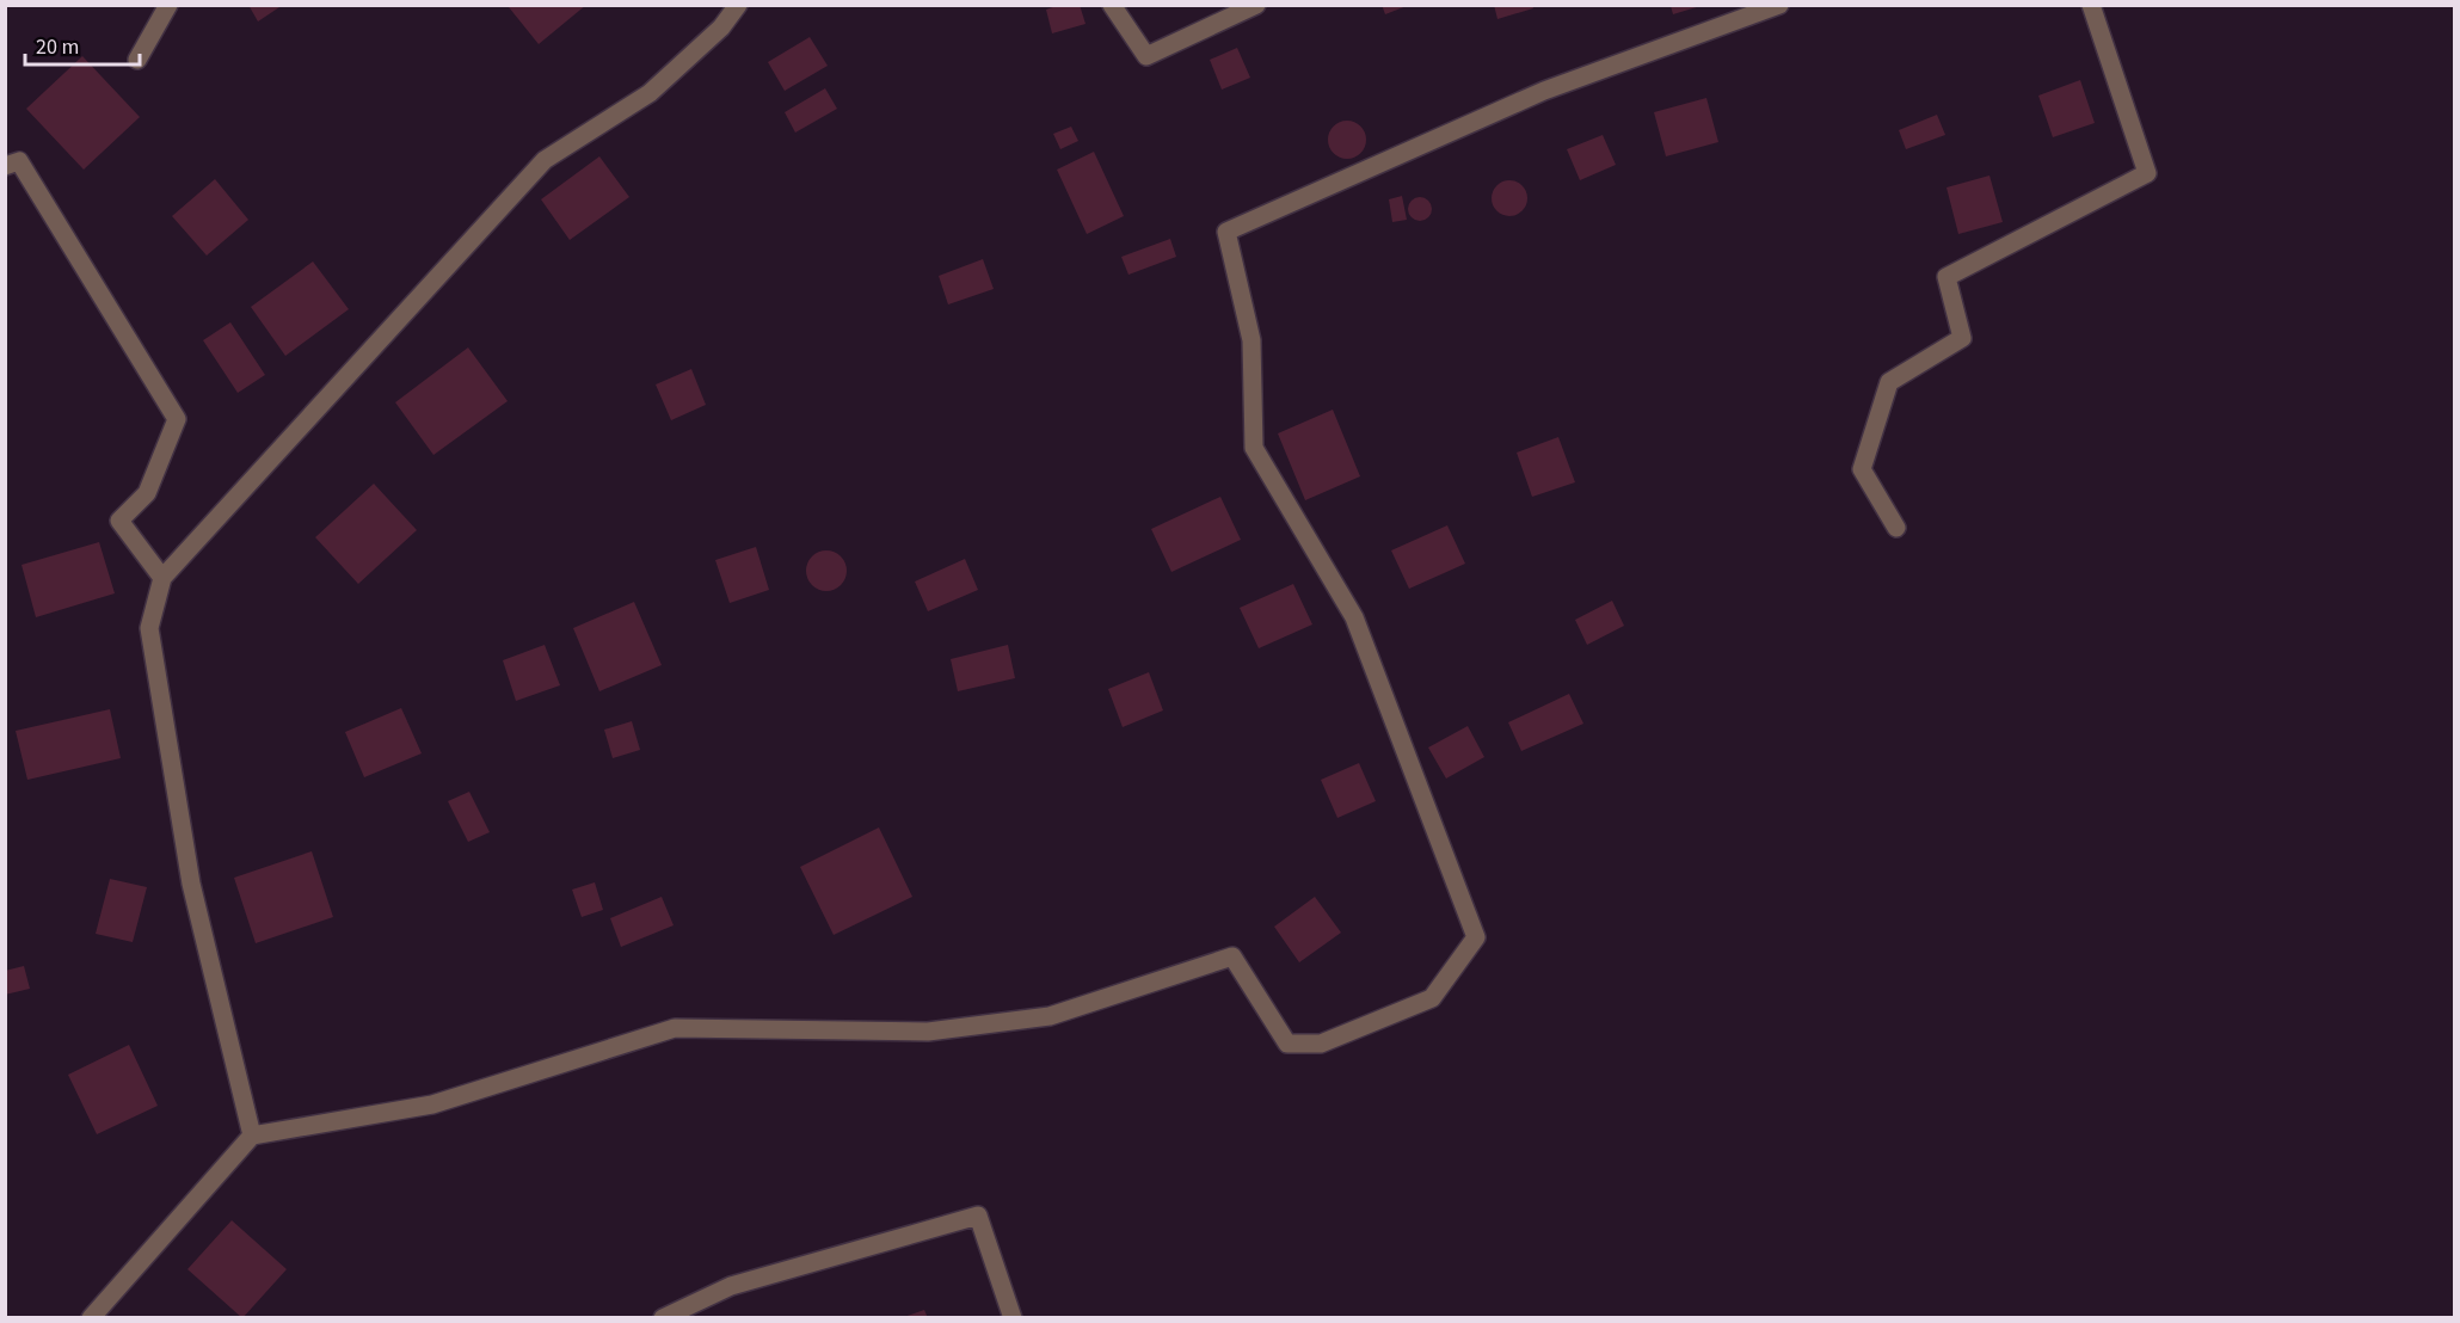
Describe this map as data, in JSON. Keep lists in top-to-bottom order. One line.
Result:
{"scale_bar":"20 m"}
